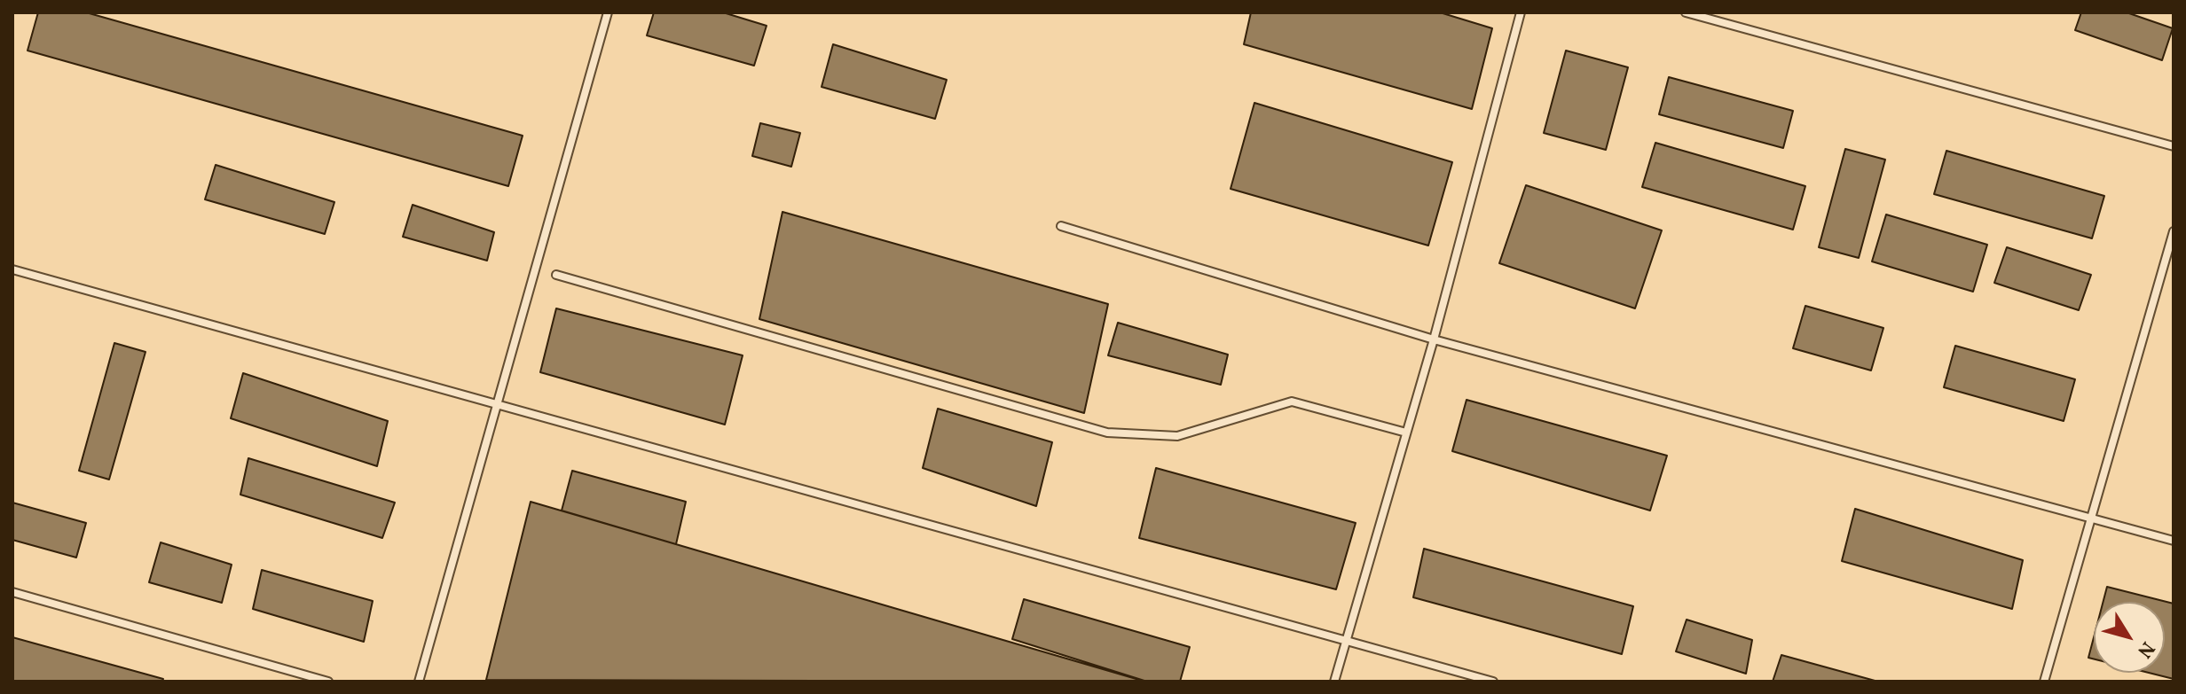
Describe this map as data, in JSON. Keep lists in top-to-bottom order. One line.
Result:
{"north":"bottom right"}
